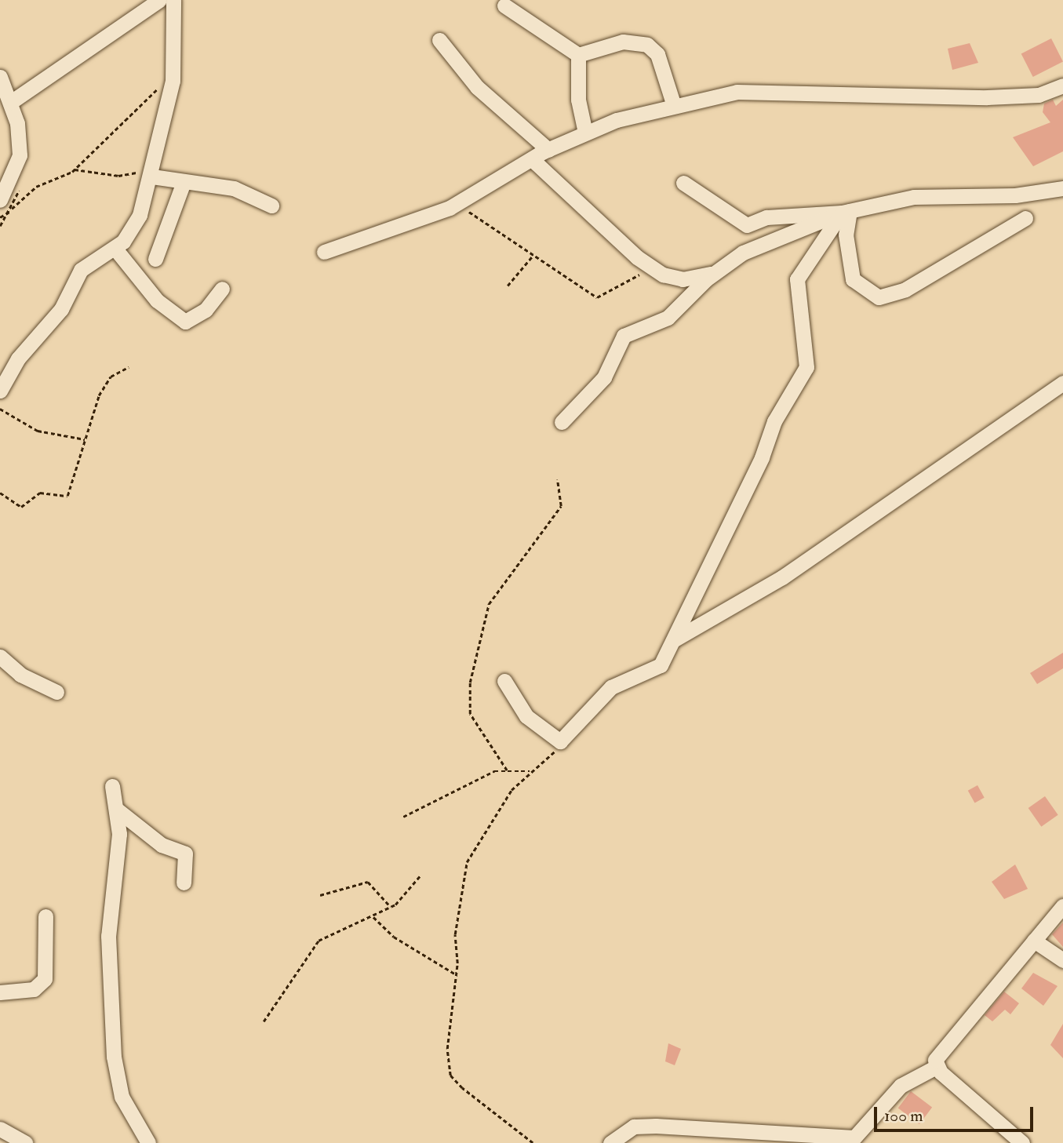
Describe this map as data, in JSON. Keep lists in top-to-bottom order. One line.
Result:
{"scale_bar":"100 m"}
